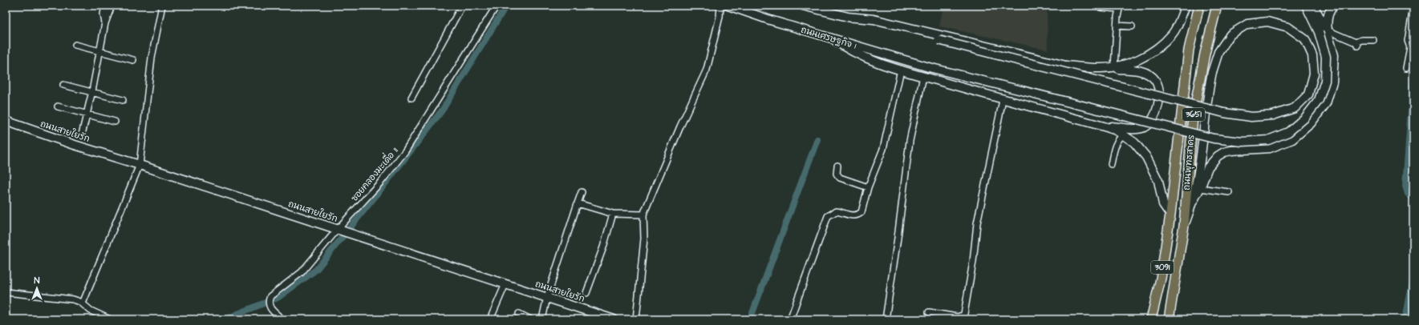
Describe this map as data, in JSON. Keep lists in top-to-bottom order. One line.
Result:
{"streets":{"main road":["ถนนเศรษฐกิจ 1","3651","ถนนสายใยรัก","ถนนพุทธสาคร","3091"],"street":["ซอยคลองมะเดื่อ 11"]},"crossings":[["ถนนสายใยรัก","ซอยคลองมะเดื่อ 11"],["ถนนพุทธสาคร","3091"]],"north":"top"}
